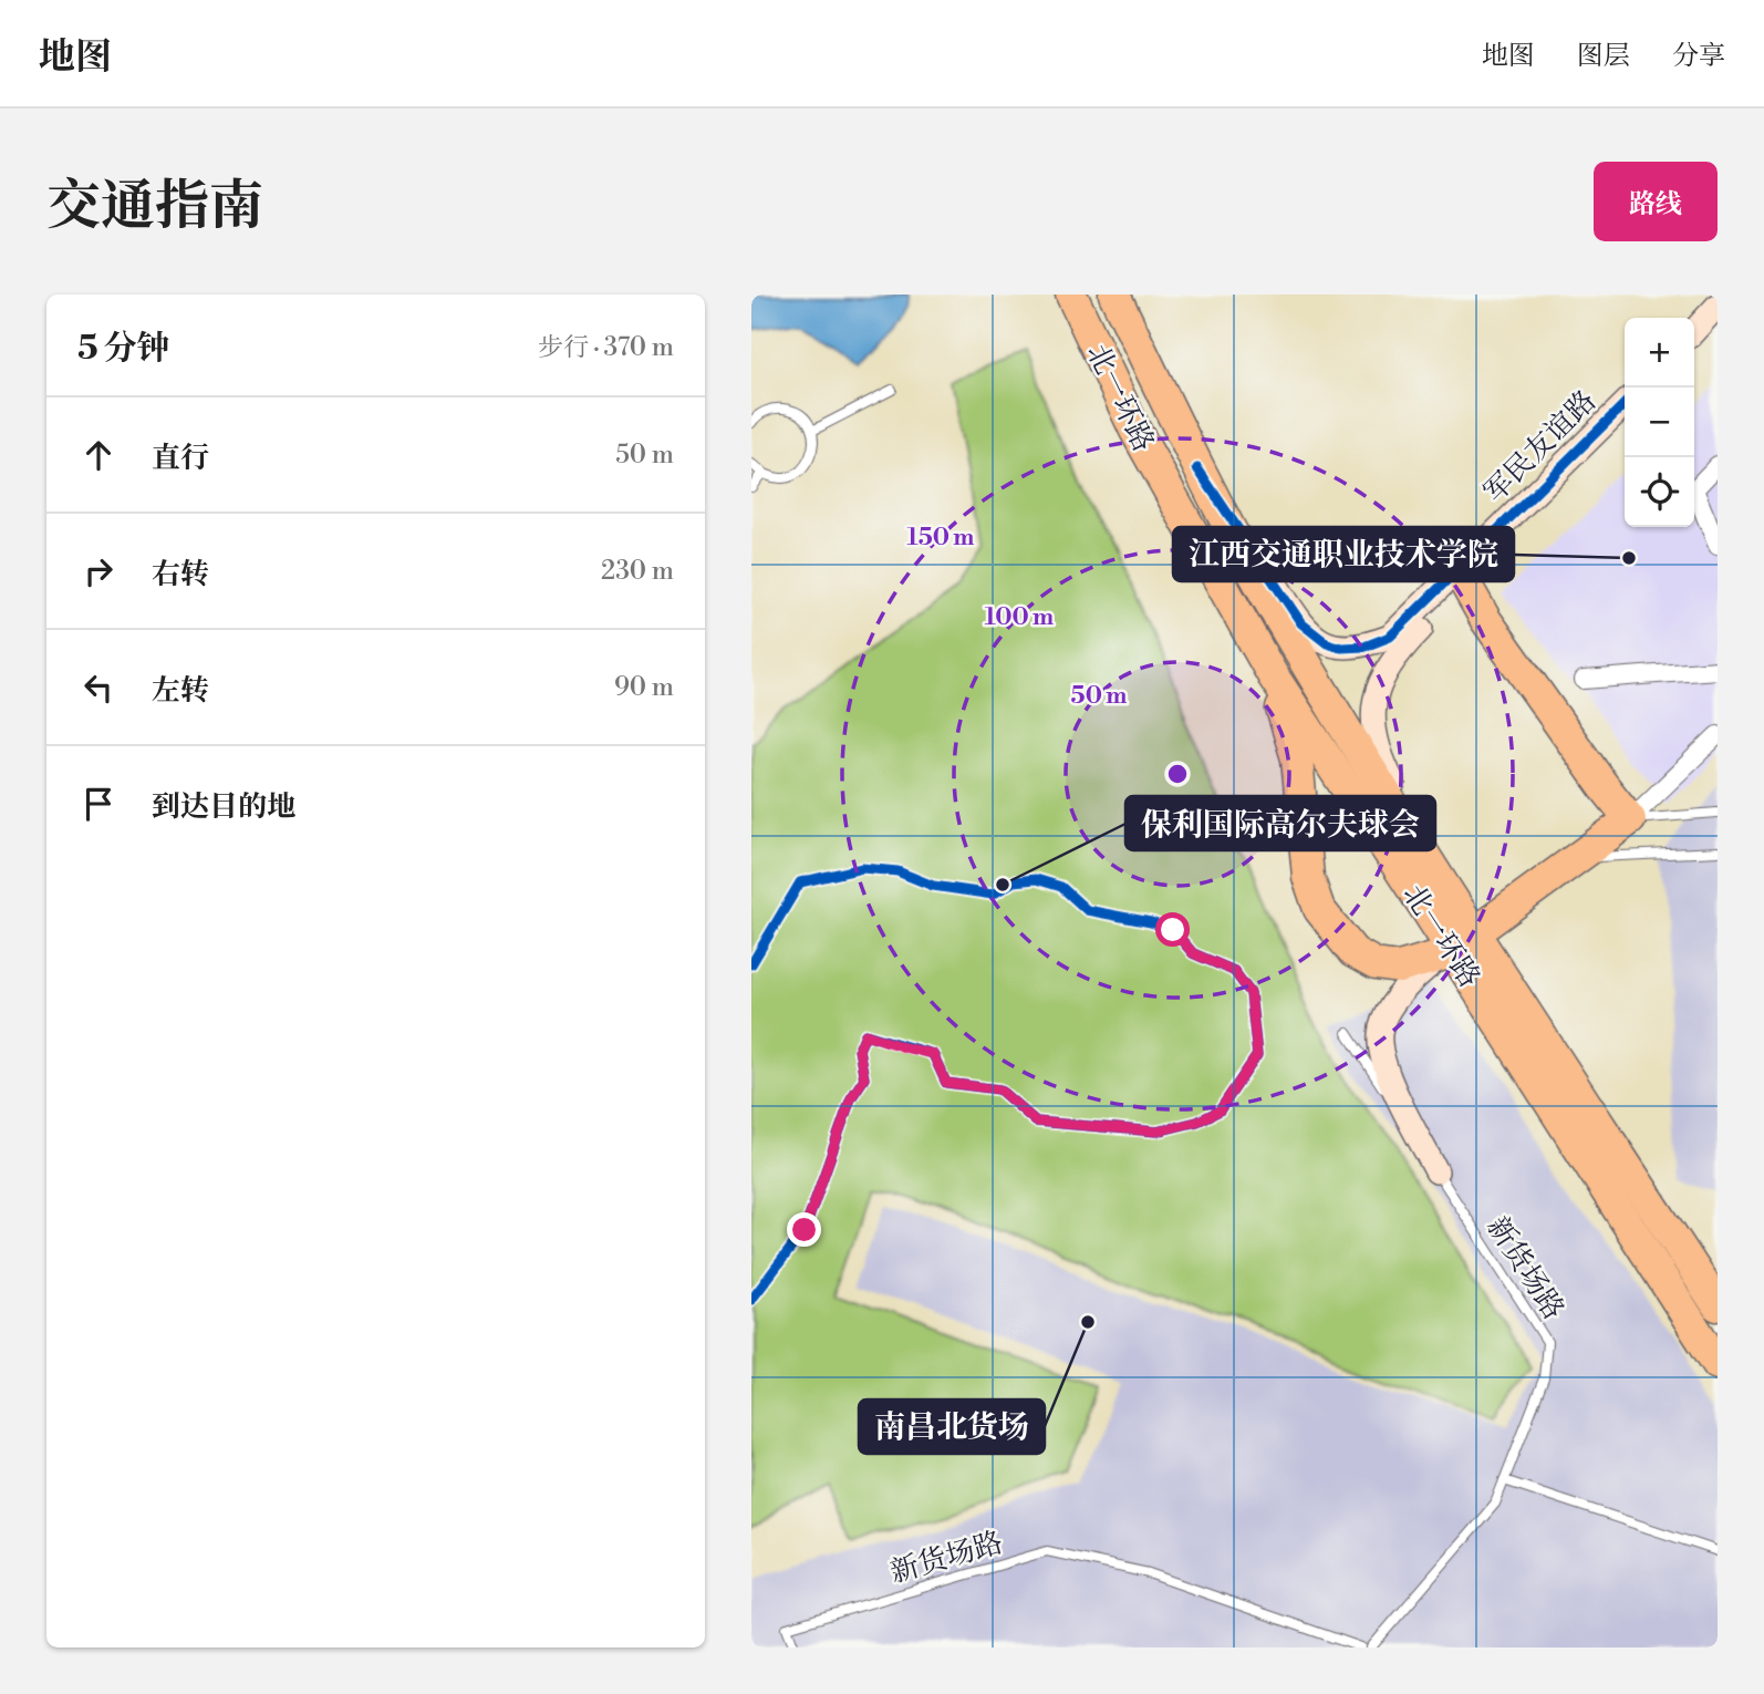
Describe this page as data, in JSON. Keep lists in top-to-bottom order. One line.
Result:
{"streets":{"highway":["北一环路"],"street":["军民友谊路"],"lane":["新货场路"]},"places":["江西交通职业技术学院","保利国际高尔夫球会","南昌北货场"],"page":{"header":"地图","nav":["地图","图层","分享"],"title":"交通指南","buttons":"路线","heading":["5 分钟","步行 · 370 m"],"map_buttons":["+","−"],"list":[["直行","50 m"],["右转","230 m"],["左转","90 m"],"到达目的地"]},"rings":["150 m","100 m","50 m"]}
